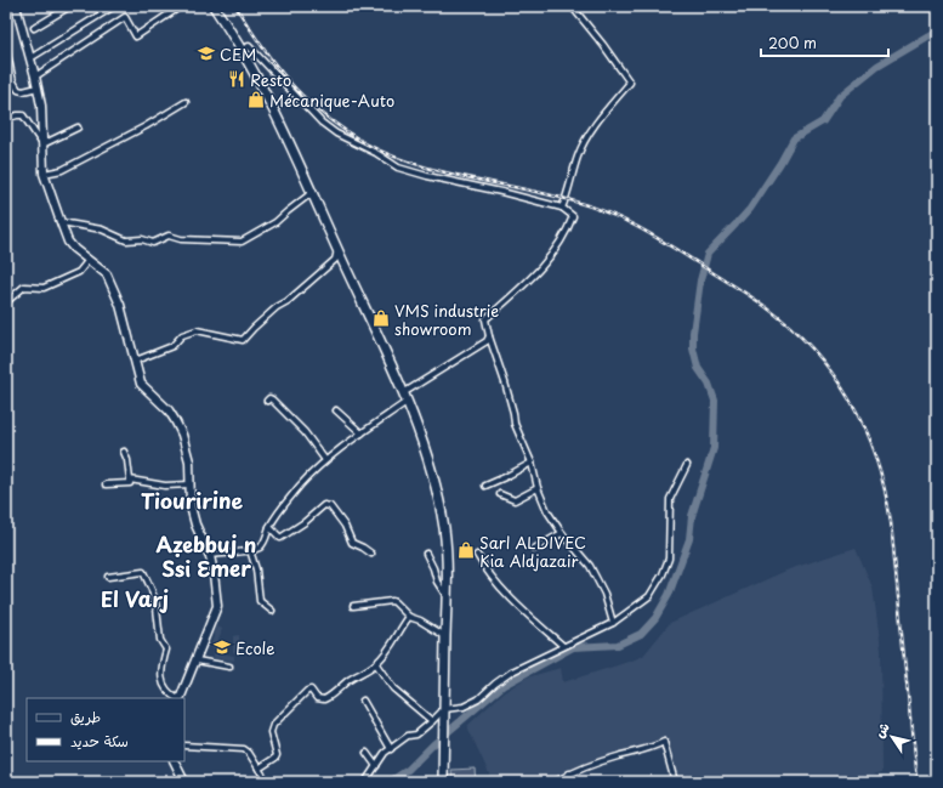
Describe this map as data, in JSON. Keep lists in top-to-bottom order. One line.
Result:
{"districts":["Tiouririne","Aẓebbuj n Ssi Ɛmer","El Varj"],"places":{"school or university":["CEM","Ecole"],"restaurant":["Resto"],"shop":["Mécanique-Auto","VMS industrie showroom","Sarl ALDIVEC Kia Aldjazair"]},"legend":["طريق","سكة حديد"],"scale_bar":"200 m","north":"top left"}
